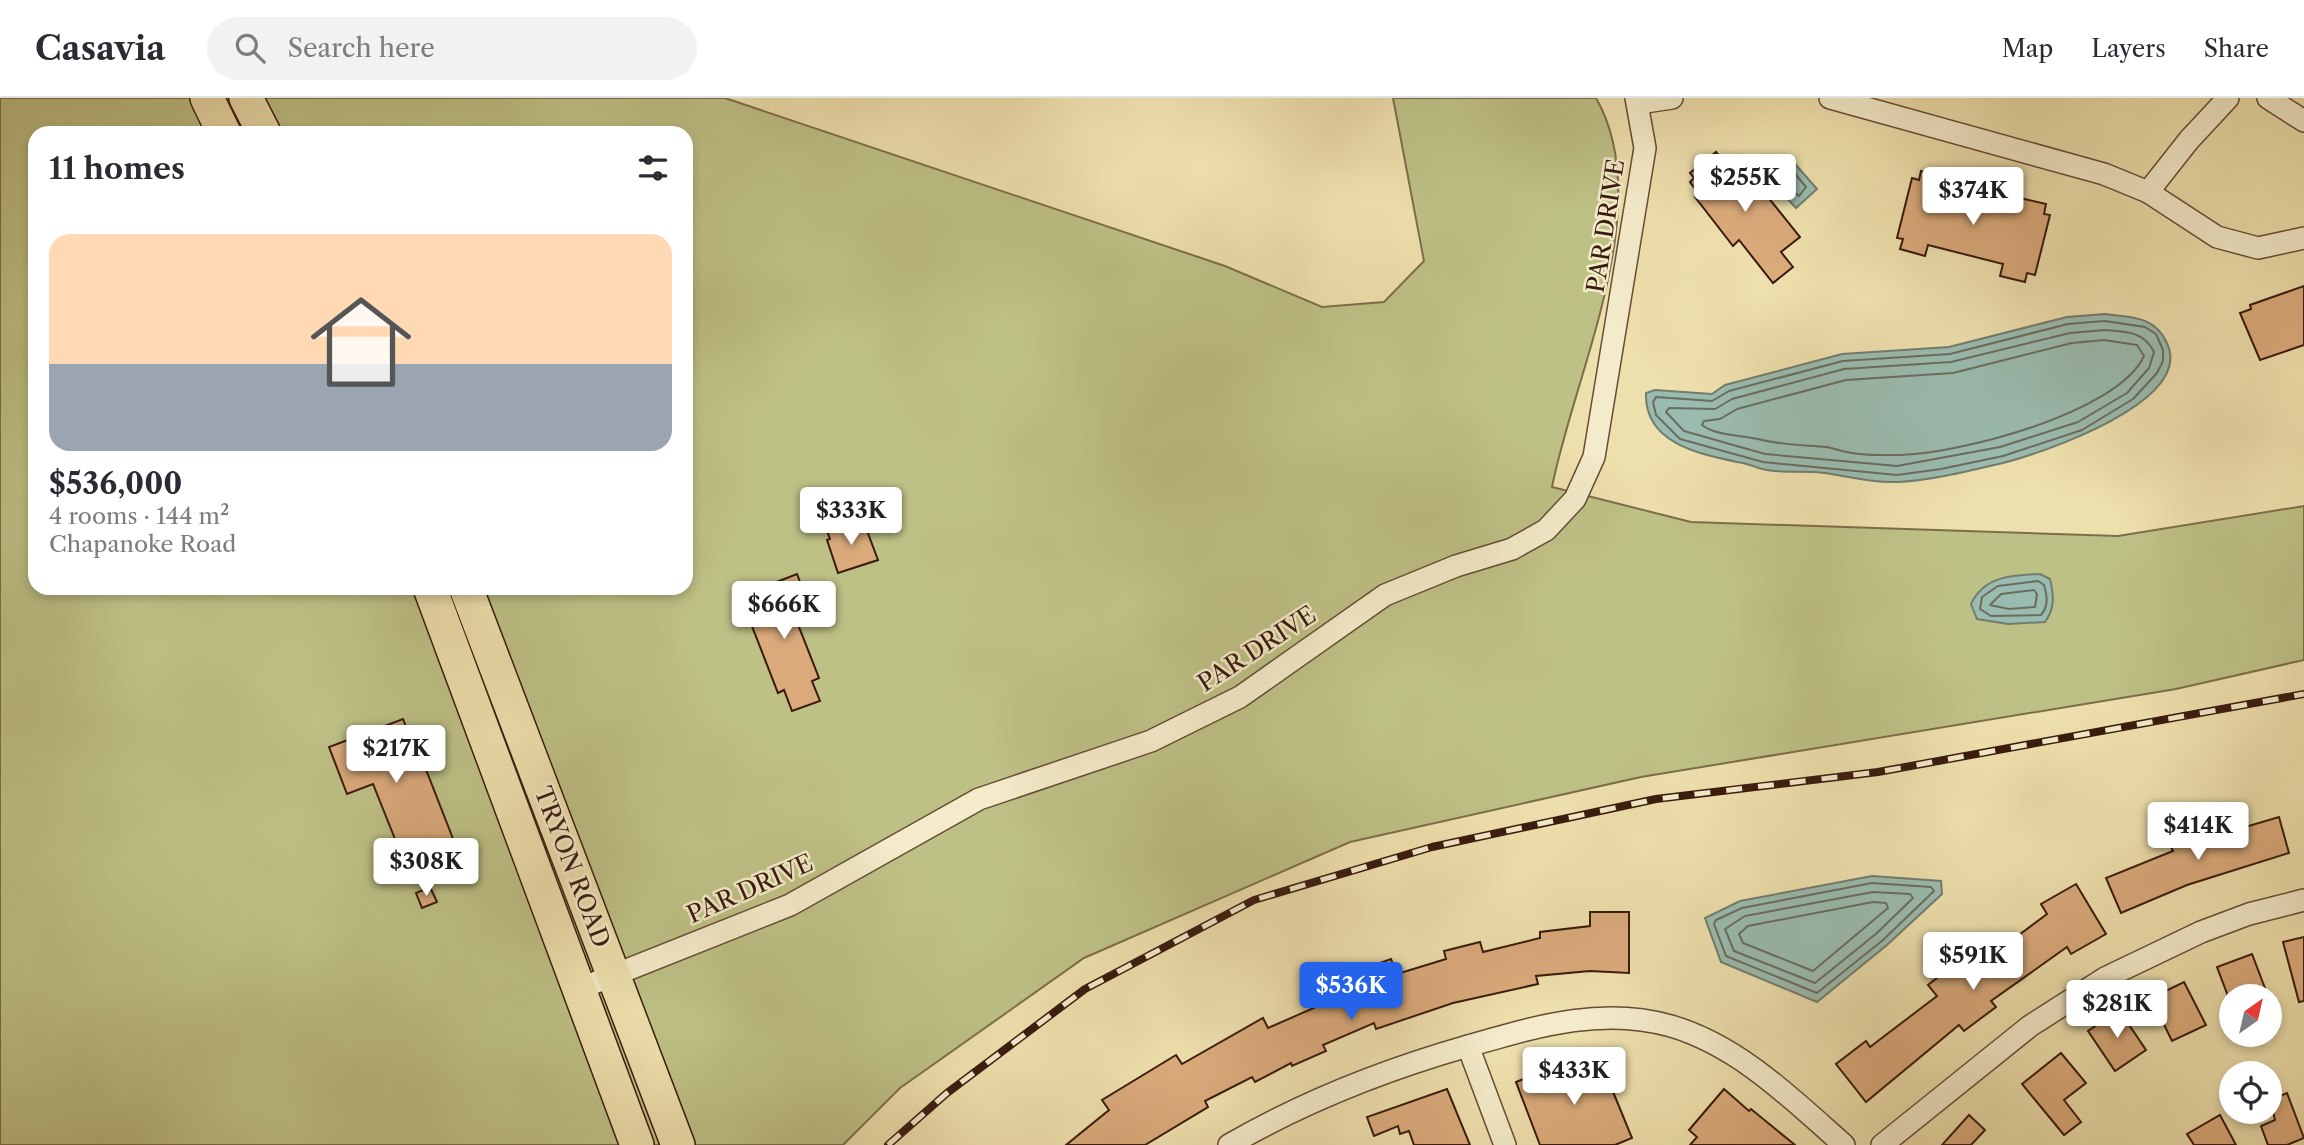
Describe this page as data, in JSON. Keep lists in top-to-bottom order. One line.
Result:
{"streets":{"main road":["TRYON ROAD"],"street":["PAR DRIVE"]},"crossings":[["PAR DRIVE","TRYON ROAD"]],"north":"top right","page":{"header":"Casavia","search":"Search here","nav":["Map","Layers","Share"],"heading":"11 homes","price":["$255K","$374K","$333K","$666K","$217K","$414K","$308K","$591K","$536K","$281K","$433K"],"list":[{"name":"$536,000","note":"4 rooms · 144 m² · Chapanoke Road"}]}}
